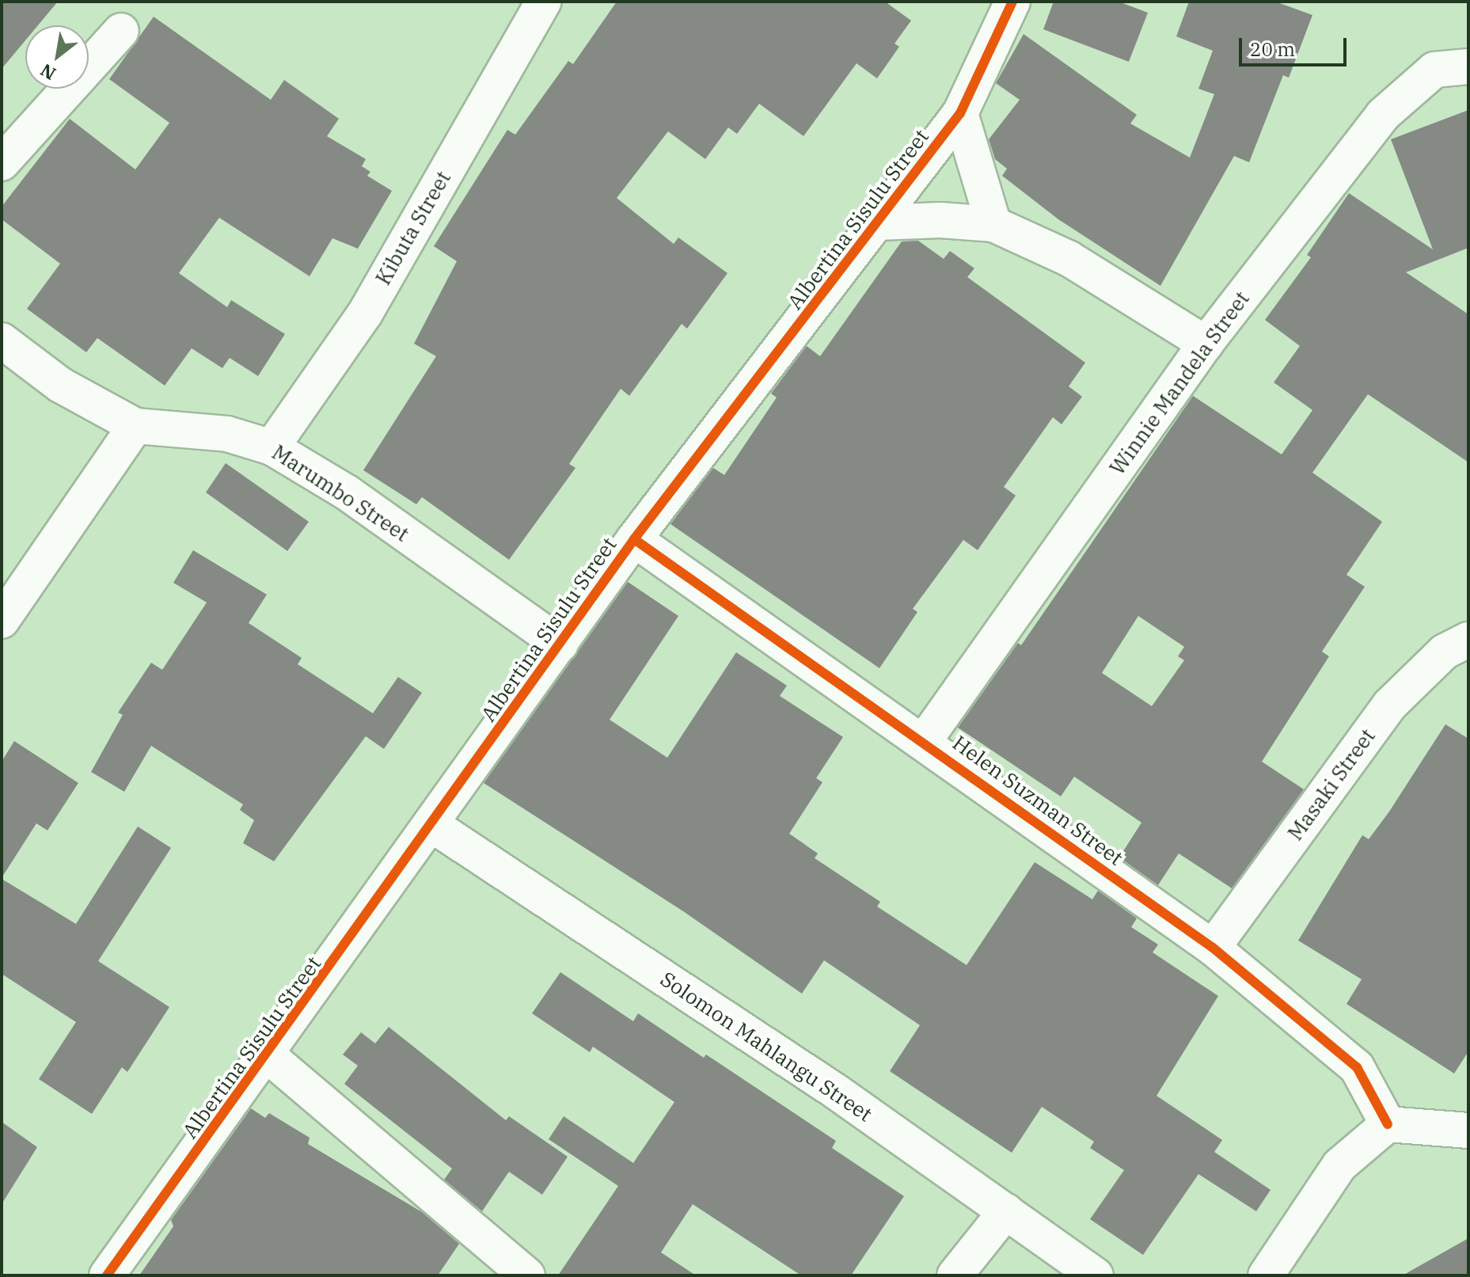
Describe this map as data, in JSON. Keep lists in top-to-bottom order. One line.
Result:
{"streets":{"street":["Albertina Sisulu Street","Kibuta Street","Winnie Mandela Street","Marumbo Street","Masaki Street","Helen Suzman Street","Solomon Mahlangu Street"]},"crossings":[["Albertina Sisulu Street","Marumbo Street"],["Albertina Sisulu Street","Helen Suzman Street"],["Albertina Sisulu Street","Solomon Mahlangu Street"],["Kibuta Street","Marumbo Street"],["Winnie Mandela Street","Helen Suzman Street"],["Masaki Street","Helen Suzman Street"]],"scale_bar":"20 m","north":"bottom left"}
